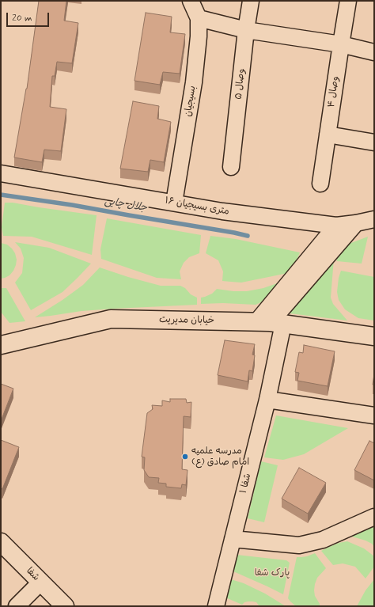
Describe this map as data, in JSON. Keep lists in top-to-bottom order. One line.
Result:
{"streets":{"street":["وصال ۵","وصال ۴","بسیجیان","۱۶ متری بسیجیان","خیابان مدیریت","شفا ۱","شفا"]},"crossings":[["بسیجیان","۱۶ متری بسیجیان"],["خیابان مدیریت","شفا ۱"]],"water":["جلال چایی"],"parks":["پارک شفا"],"places":["مدرسه علمیه امام صادق (ع)"],"scale_bar":"20 m"}
